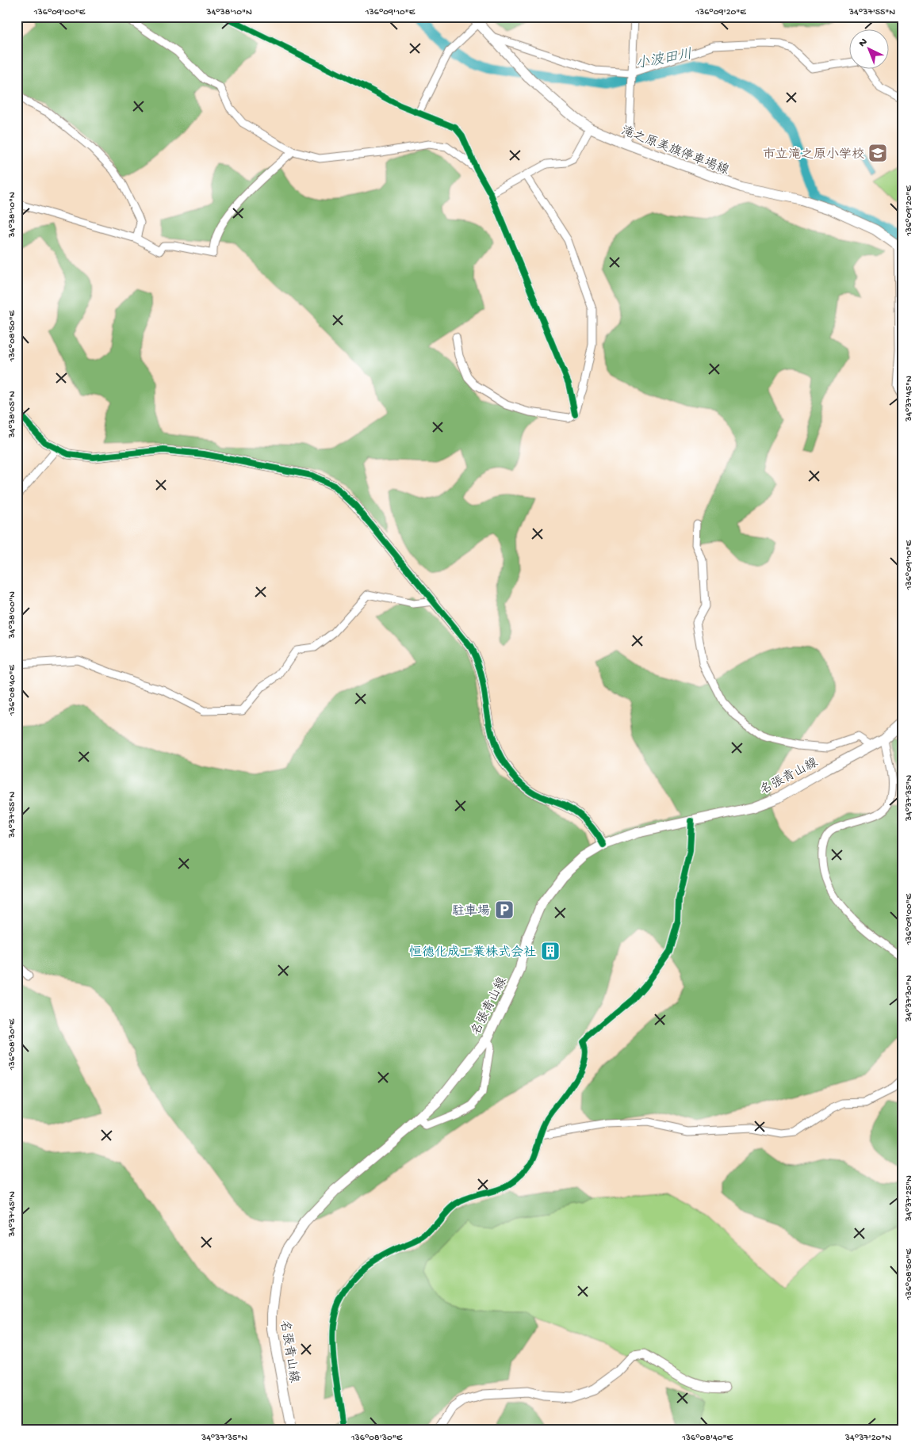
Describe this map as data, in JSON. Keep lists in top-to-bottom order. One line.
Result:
{"streets":{"main road":["滝之原美旗停車場線","名張青山線"]},"water":["小波田川"],"places":{"school or university":["市立滝之原小学校"],"parking":["駐車場"],"building":["恒徳化成工業株式会社"]},"north":"top left","coordinates":["136°09'00\"E","34°38'10\"N","136°09'10\"E","136°09'20\"E","34°37'55\"N","136°08'50\"E","34°37'45\"N","34°38'05\"N","34°38'00\"N","136°08'40\"E","34°37'35\"N","34°37'30\"N","136°08'30\"E","34°37'25\"N","34°37'20\"N"]}
